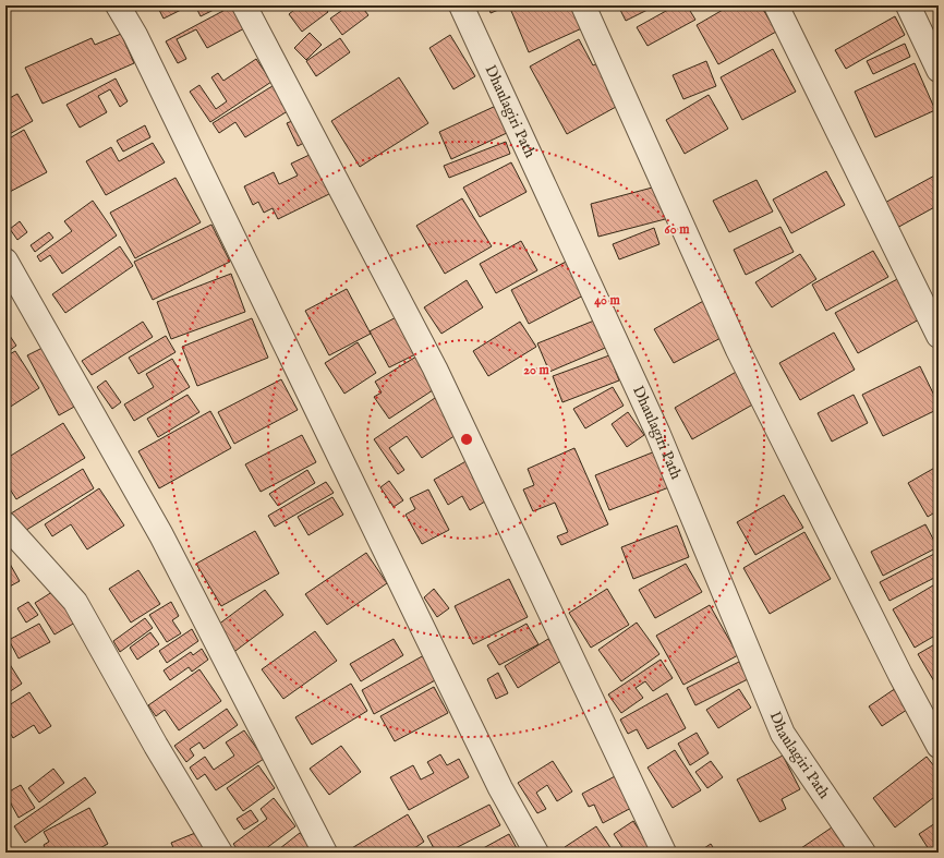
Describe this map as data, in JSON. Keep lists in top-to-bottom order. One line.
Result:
{"streets":{"street":["Dhaulagiri Path"]},"rings":["60 m","40 m","20 m"]}
